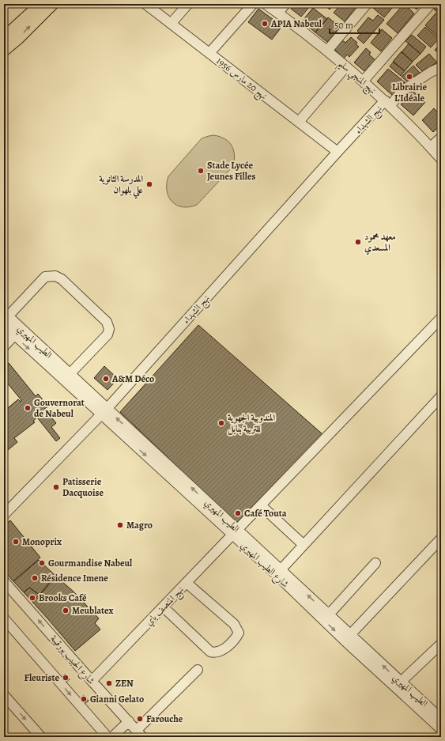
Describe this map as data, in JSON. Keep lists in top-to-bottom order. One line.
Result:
{"streets":{"street":["نهج المنجي سليم","نهج 20 مارس 1956","نهج الشهداء","الطيب المهيري","شارع الطيب المهيري","نهج المنصف باي","شارع الحبيب بورقيبة"]},"crossings":[["نهج المنجي سليم","نهج الشهداء"],["نهج 20 مارس 1956","نهج الشهداء"],["نهج الشهداء","الطيب المهيري"],["نهج الشهداء","شارع الطيب المهيري"],["الطيب المهيري","شارع الطيب المهيري"],["شارع الطيب المهيري","نهج المنصف باي"],["نهج المنصف باي","شارع الحبيب بورقيبة"]],"places":["APIA Nabeul","Librairie L'Idéale","Stade Lycée Jeunes Filles","المدرسة الثانوية علي بلهوان","معهد محمود المسعدي","A&M Déco","Gouvernorat de Nabeul","المندوبية الجهوية للتربية بنابل","Patisserie Dacquoise","Café Touta","Magro","Monoprix","Gourmandise Nabeul","Résidence Imene","Brooks Café","Meublatex","Fleuriste","ZEN","Gianni Gelato","Farouche"],"scale_bar":"50 m"}
